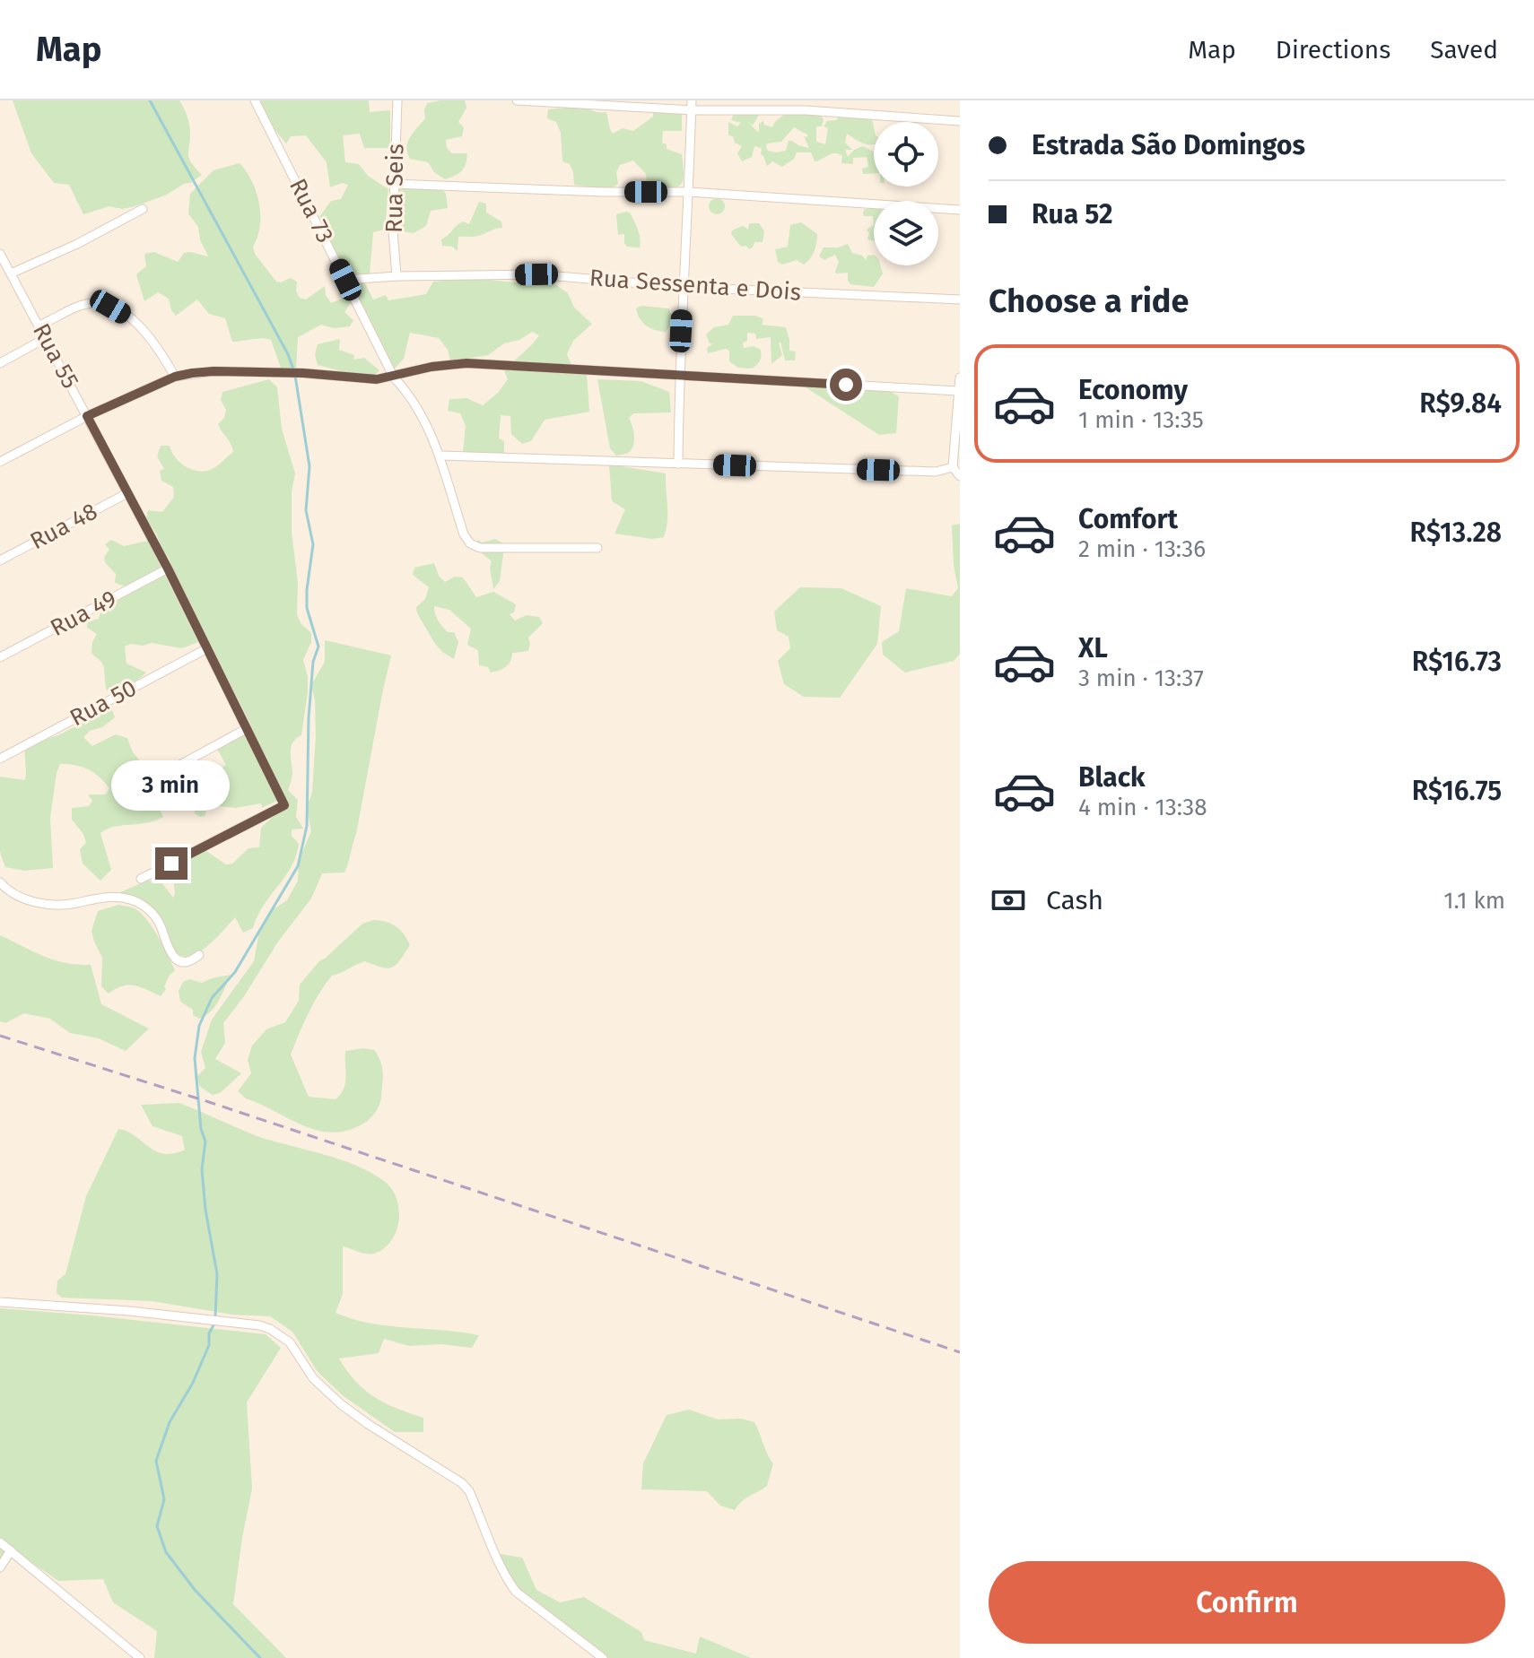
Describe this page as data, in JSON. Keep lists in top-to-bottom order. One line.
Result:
{"streets":{"street":["Rua Seis","Rua 73","Rua Sessenta e Dois","Rua 55","Rua 48","Rua 49","Rua 50"]},"crossings":[["Rua Seis","Rua Sessenta e Dois"],["Rua 73","Rua Sessenta e Dois"],["Rua 55","Rua 48"],["Rua 55","Rua 49"],["Rua 55","Rua 50"]],"page":{"header":"Map","nav":["Map","Directions","Saved"],"banner":["Estrada São Domingos","Rua 52"],"heading":"Choose a ride","list":[{"name":"Economy","note":"1 min · 13:35","value":"R$9.84"},{"name":"Comfort","note":"2 min · 13:36","value":"R$13.28"},{"name":"XL","note":"3 min · 13:37","value":"R$16.73"},{"name":"Black","note":"4 min · 13:38","value":"R$16.75"}],"bubble":"3 min","pay":["Cash","1.1 km"],"buttons":"Confirm"}}
